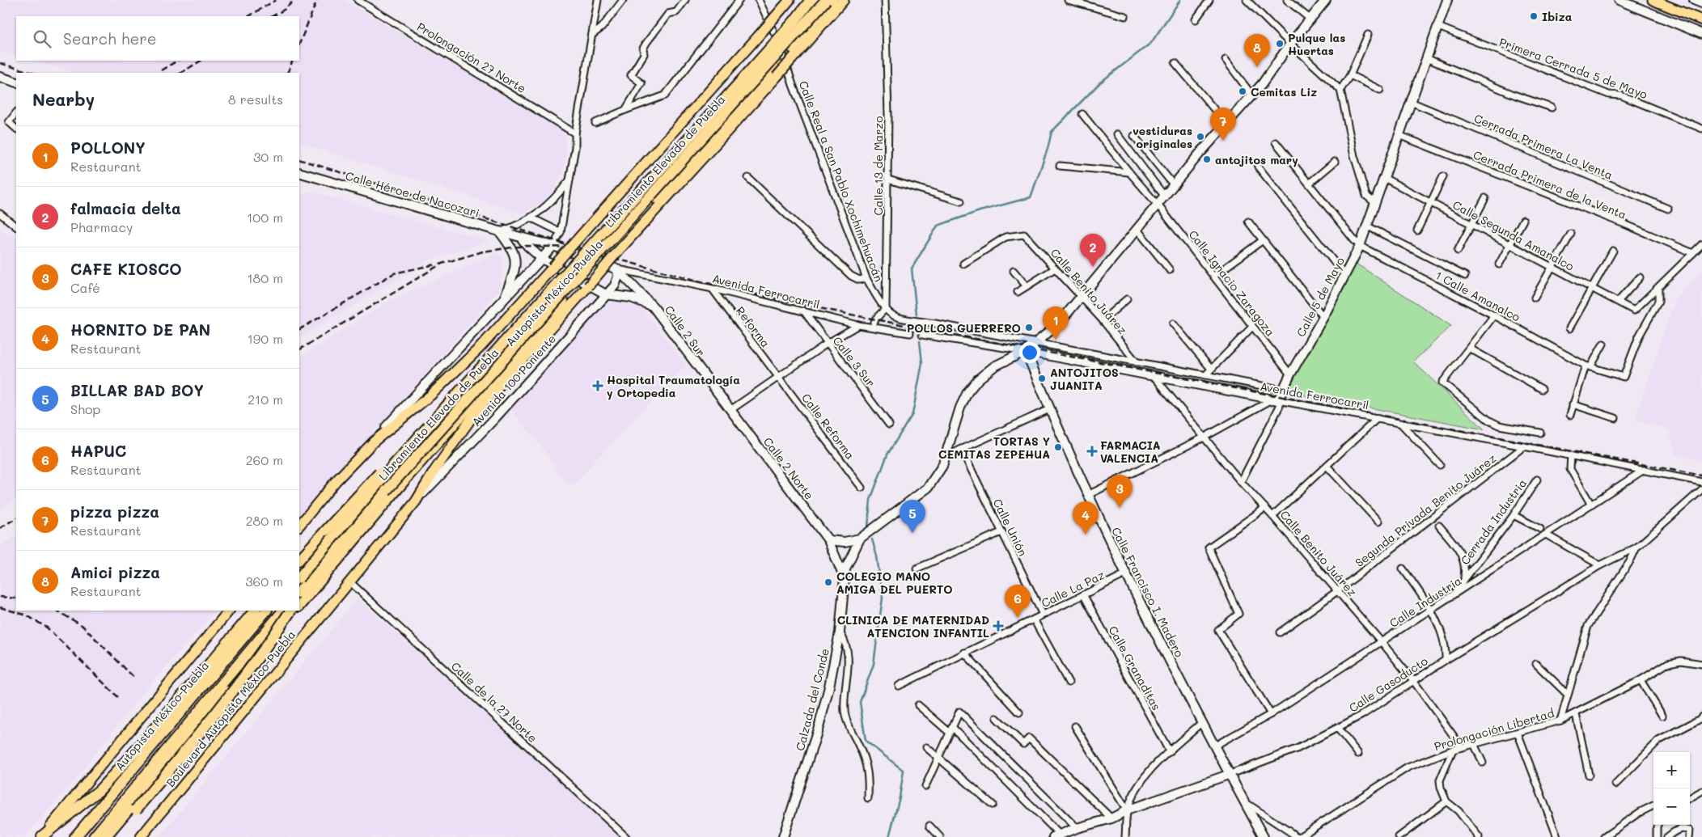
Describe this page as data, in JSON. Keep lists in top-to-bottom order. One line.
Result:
{"streets":{"highway":["Libramiento Elevado de Puebla","Autopista México-Puebla"],"main road":["Boulevard Autopista México-Puebla"],"street":["Prolongación 27 Norte","Primera Cerrada 5 de Mayo","Cerrada Primera La Venta","Calle 13 de Marzo","Calle Real a San Pablo Xochimehuacán","Cerrada Primera de la Venta","Calle Héroe de Nacozari","Calle Segunda Amanalco","Calle Ignacio Zaragoza","Avenida Ferrocarril","Calle Benito Juárez","1 Calle Amanalco","Calle 5 de Mayo","Reforma","Calle 2 Sur","Calle 3 Sur","Avenida 100 Poniente","Calle Reforma","Calle 2 Norte","Segunda Privada Benito Juárez","Cerrada Industria","Calle Unión","Calle La Paz","Calle Francisco I. Madero","Calle Industria","Calle Granaditas","Calle Gasoducto","Calzada del Conde","Calle de la 27 Norte","Prolongación Libertad"]},"crossings":[["Primera Cerrada 5 de Mayo","Calle 5 de Mayo"],["Cerrada Primera La Venta","Calle 5 de Mayo"],["Libramiento Elevado de Puebla","Autopista México-Puebla"],["Calle 13 de Marzo","Calle Real a San Pablo Xochimehuacán"],["Calle Real a San Pablo Xochimehuacán","Calle Benito Juárez"],["Calle Real a San Pablo Xochimehuacán","Calle 5 de Mayo"],["Calle Real a San Pablo Xochimehuacán","Calzada del Conde"],["Cerrada Primera de la Venta","Calle 5 de Mayo"],["Calle Héroe de Nacozari","Avenida Ferrocarril"],["Calle Héroe de Nacozari","Calle 2 Sur"],["Calle Héroe de Nacozari","Avenida 100 Poniente"],["Calle Segunda Amanalco","1 Calle Amanalco"],["Calle Segunda Amanalco","Calle 5 de Mayo"],["Calle Ignacio Zaragoza","Calle 5 de Mayo"],["Calle Ignacio Zaragoza","Calzada del Conde"],["Avenida Ferrocarril","Calle Benito Juárez"],["Avenida Ferrocarril","Calle 5 de Mayo"],["Avenida Ferrocarril","Reforma"],["Avenida Ferrocarril","Calle 2 Sur"],["Avenida Ferrocarril","Calle 3 Sur"],["Avenida Ferrocarril","Avenida 100 Poniente"],["Avenida Ferrocarril","Segunda Privada Benito Juárez"],["Avenida Ferrocarril","Calle Francisco I. Madero"],["Avenida Ferrocarril","Calle Industria"],["Avenida Ferrocarril","Calzada del Conde"],["Calle Benito Juárez","Segunda Privada Benito Juárez"],["Calle Benito Juárez","Calle Industria"],["Calle Benito Juárez","Calle Gasoducto"],["Calle Benito Juárez","Calzada del Conde"],["Calle Benito Juárez","Prolongación Libertad"],["Autopista México-Puebla","Boulevard Autopista México-Puebla"],["1 Calle Amanalco","Calle 5 de Mayo"],["Reforma","Calle Reforma"],["Calle 2 Sur","Avenida 100 Poniente"],["Calle 2 Sur","Calle 2 Norte"],["Avenida 100 Poniente","Boulevard Autopista México-Puebla"],["Calle 2 Norte","Calzada del Conde"],["Cerrada Industria","Calle Industria"],["Calle Unión","Calle La Paz"],["Calle La Paz","Calle Francisco I. Madero"],["Calle La Paz","Calle Granaditas"],["Calle Francisco I. Madero","Calle Industria"],["Calle Francisco I. Madero","Calle Gasoducto"],["Calle Francisco I. Madero","Calzada del Conde"],["Calle de la 27 Norte","Boulevard Autopista México-Puebla"]],"places":{"other":["Ibiza","Pulque las Huertas","Cemitas Liz","vestiduras originales","antojitos mary","POLLOS GUERRERO","ANTOJITOS JUANITA","TORTAS Y CEMITAS ZEPEHUA","COLEGIO MANO AMIGA DEL PUERTO"],"health":["Hospital Traumatología y Ortopedia","FARMACIA VALENCIA","CLINICA DE MATERNIDAD ATENCION INFANTIL"]},"page":{"search":"Search here","pins":["8","7","2","1","3","5","4","6"],"heading":["Nearby","8 results"],"list":[{"mark":"1","name":"POLLONY","note":"Restaurant","value":"30 m"},{"mark":"2","name":"falmacia delta","note":"Pharmacy","value":"100 m"},{"mark":"3","name":"CAFE KIOSCO","note":"Café","value":"180 m"},{"mark":"4","name":"HORNITO DE PAN","note":"Restaurant","value":"190 m"},{"mark":"5","name":"BILLAR BAD BOY","note":"Shop","value":"210 m"},{"mark":"6","name":"HAPUC","note":"Restaurant","value":"260 m"},{"mark":"7","name":"pizza pizza","note":"Restaurant","value":"280 m"},{"mark":"8","name":"Amici pizza","note":"Restaurant","value":"360 m"}],"map_buttons":["+","−"]}}
